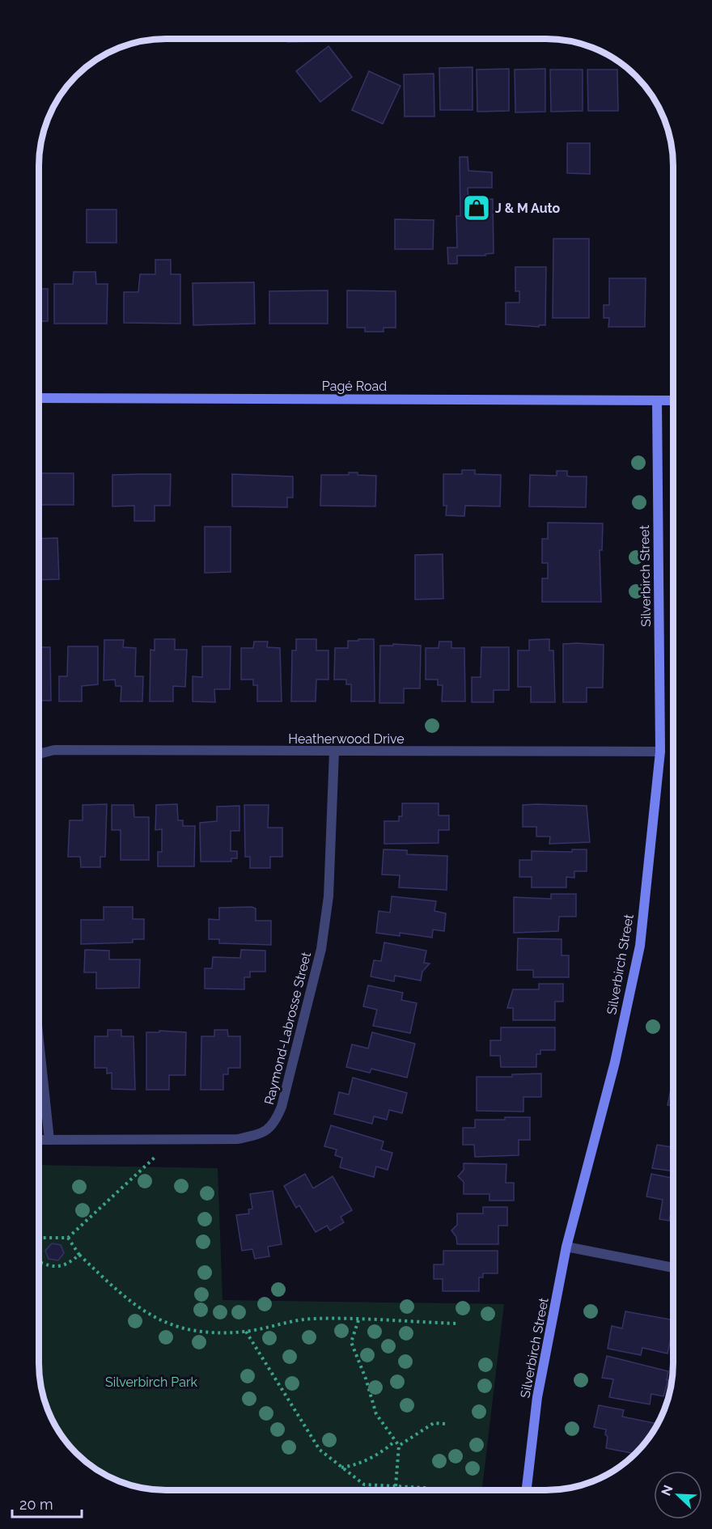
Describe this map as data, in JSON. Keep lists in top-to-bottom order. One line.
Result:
{"streets":{"street":["Pagé Road","Silverbirch Street","Heatherwood Drive","Raymond-Labrosse Street"]},"crossings":[["Pagé Road","Silverbirch Street"],["Silverbirch Street","Heatherwood Drive"],["Heatherwood Drive","Raymond-Labrosse Street"]],"parks":["Silverbirch Park"],"places":{"shop":["J & M Auto"]},"scale_bar":"20 m","north":"top left"}
